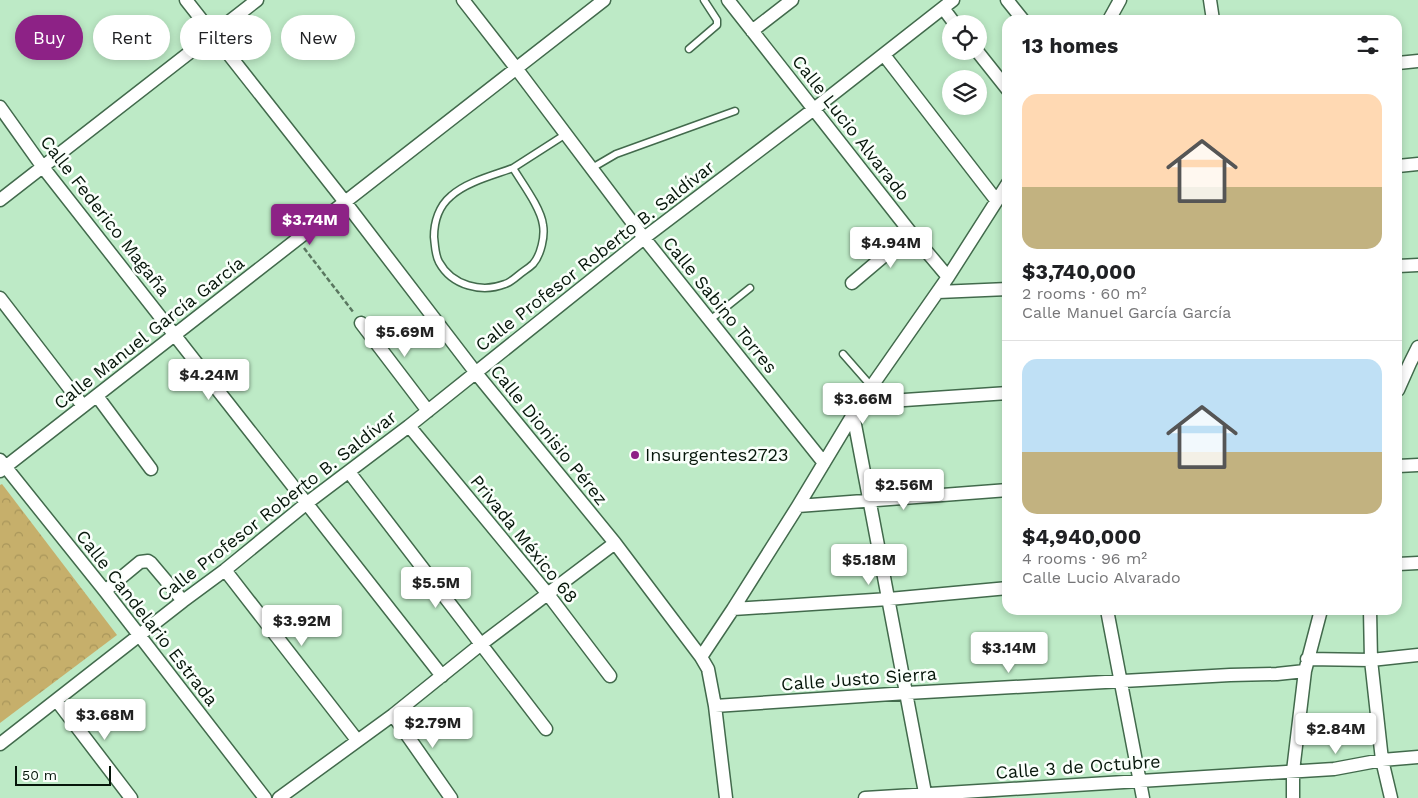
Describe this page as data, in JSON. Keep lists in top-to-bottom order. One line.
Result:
{"streets":{"street":["Calle Lucio Alvarado","Calle Federico Magaña","Calle Profesor Roberto B. Saldívar","Calle Sabino Torres","Calle Manuel García García","Calle Dionisio Pérez","Privada México 68","Calle Candelario Estrada","Calle Justo Sierra","Calle 3 de Octubre"]},"crossings":[["Calle Lucio Alvarado","Calle Profesor Roberto B. Saldívar"],["Calle Federico Magaña","Calle Profesor Roberto B. Saldívar"],["Calle Federico Magaña","Calle Manuel García García"],["Calle Profesor Roberto B. Saldívar","Calle Sabino Torres"],["Calle Profesor Roberto B. Saldívar","Calle Dionisio Pérez"],["Calle Profesor Roberto B. Saldívar","Privada México 68"],["Calle Profesor Roberto B. Saldívar","Calle Candelario Estrada"],["Calle Sabino Torres","Calle Manuel García García"],["Calle Manuel García García","Calle Dionisio Pérez"],["Calle Manuel García García","Calle Candelario Estrada"],["Calle Dionisio Pérez","Calle Justo Sierra"]],"places":["Insurgentes2723"],"scale_bar":"50 m","page":{"chip":["Buy","Rent","Filters","New"],"heading":"13 homes","list":[{"name":"$3,740,000","note":"2 rooms · 60 m² · Calle Manuel García García"},{"name":"$4,940,000","note":"4 rooms · 96 m² · Calle Lucio Alvarado"}],"price":["$3.74M","$4.94M","$5.69M","$4.24M","$3.66M","$2.56M","$5.18M","$5.5M","$3.92M","$3.14M","$3.68M","$2.79M","$2.84M"],"scale":"50 m"}}
